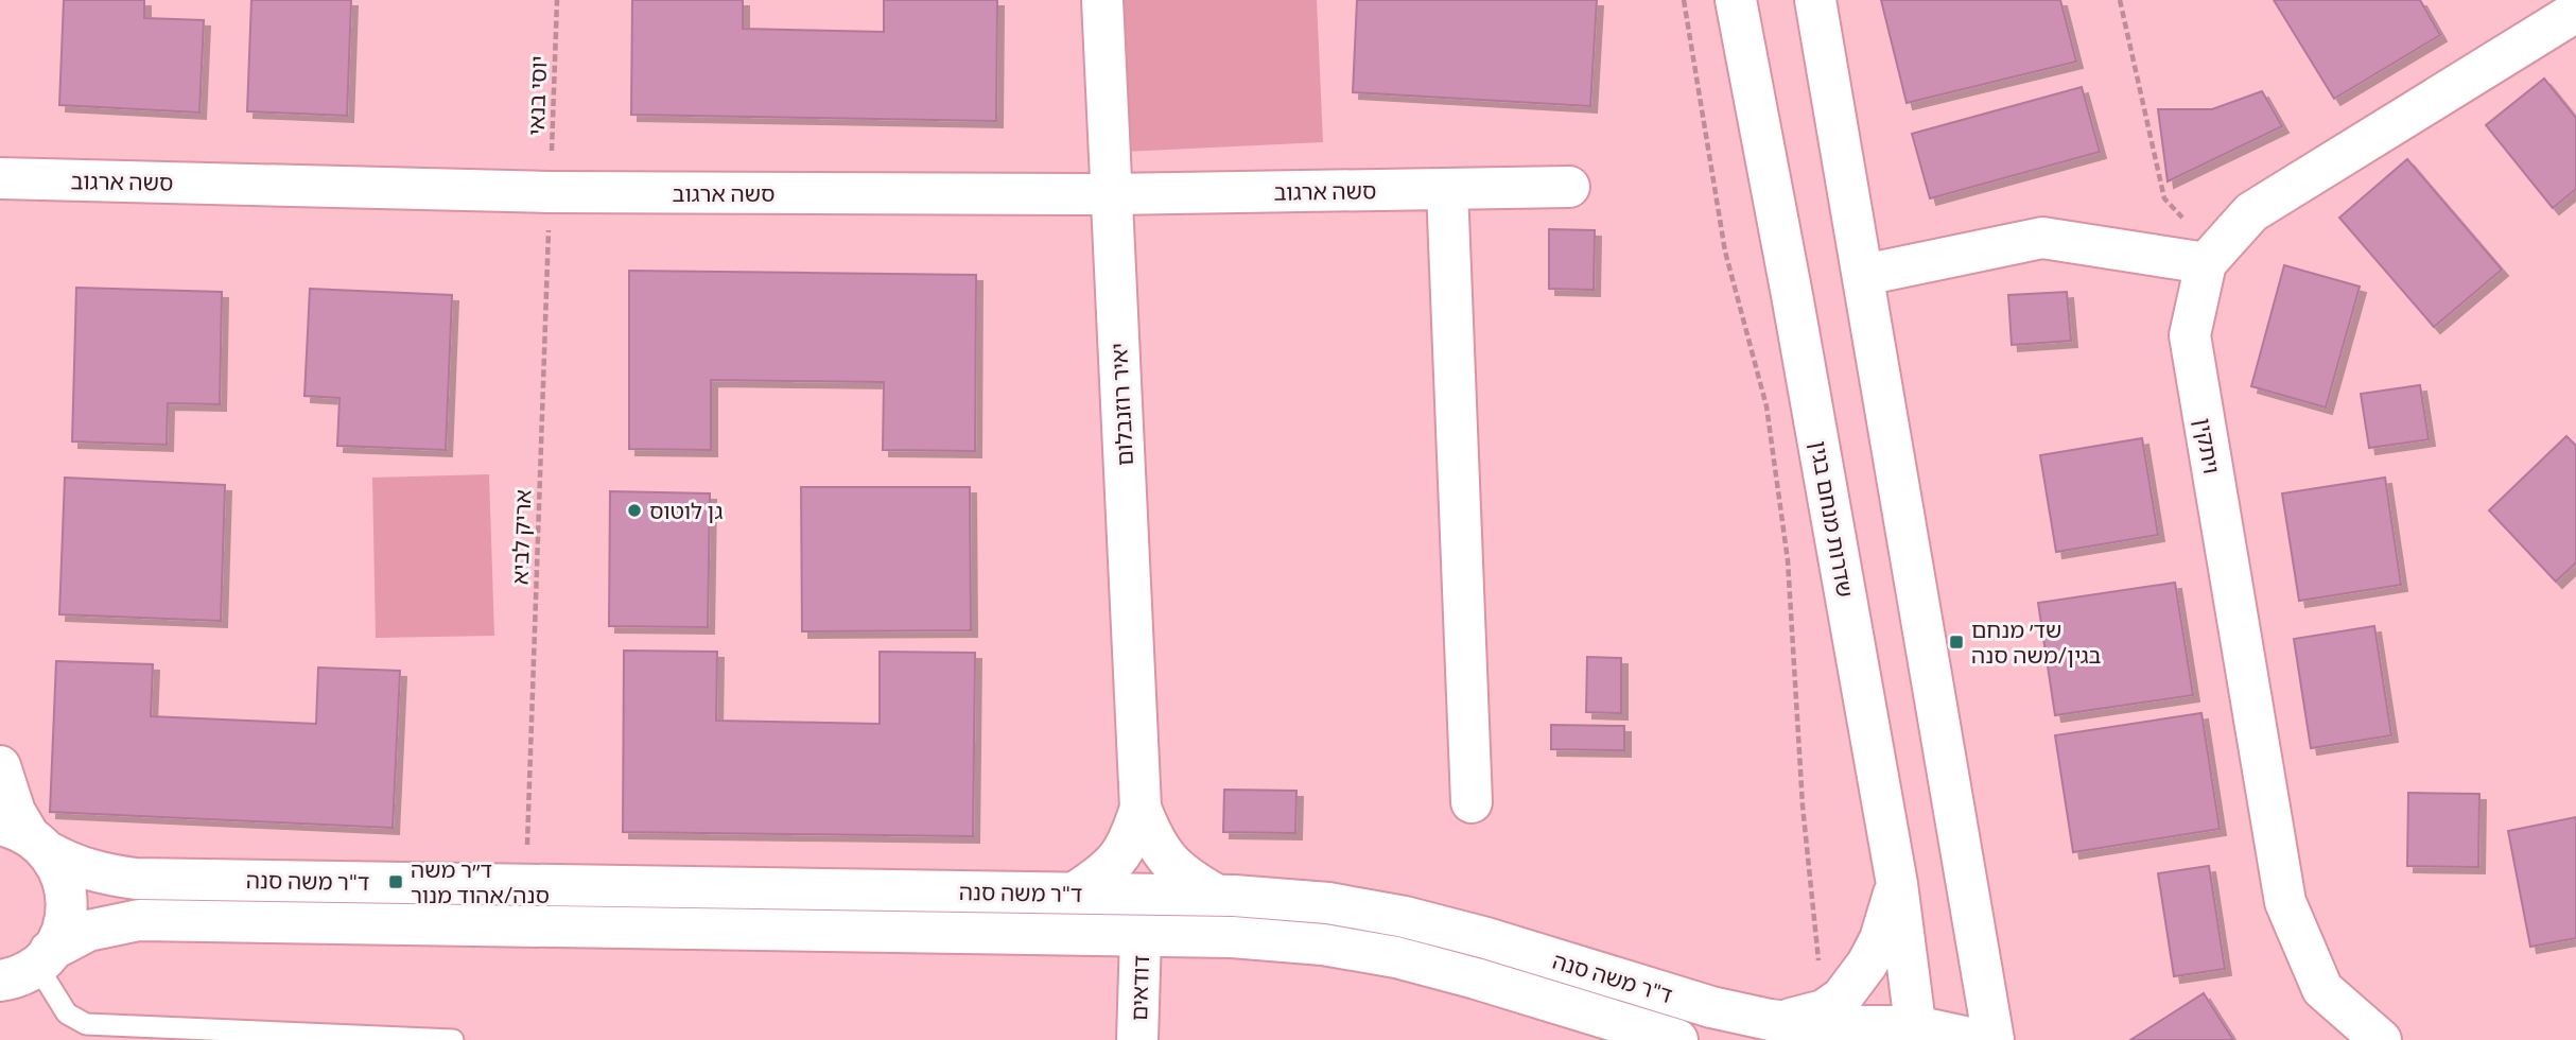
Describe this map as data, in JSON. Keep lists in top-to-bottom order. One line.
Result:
{"streets":{"street":["סשה ארגוב","יאיר רוזנבלום","ויתקין","שדרות מנחם בגין","ד\"ר משה סנה","דודאים"],"path":["יוסי בנאי","אריק לביא"]},"crossings":[["יוסי בנאי","סשה ארגוב"],["יוסי בנאי","אריק לביא"],["סשה ארגוב","יאיר רוזנבלום"],["סשה ארגוב","אריק לביא"],["יאיר רוזנבלום","ד\"ר משה סנה"],["שדרות מנחם בגין","ד\"ר משה סנה"],["אריק לביא","ד\"ר משה סנה"],["ד\"ר משה סנה","דודאים"]],"places":{"other":["גן לוטוס"],"transit":["שד׳ מנחם בגין/משה סנה","ד״ר משה סנה/אהוד מנור"]}}
